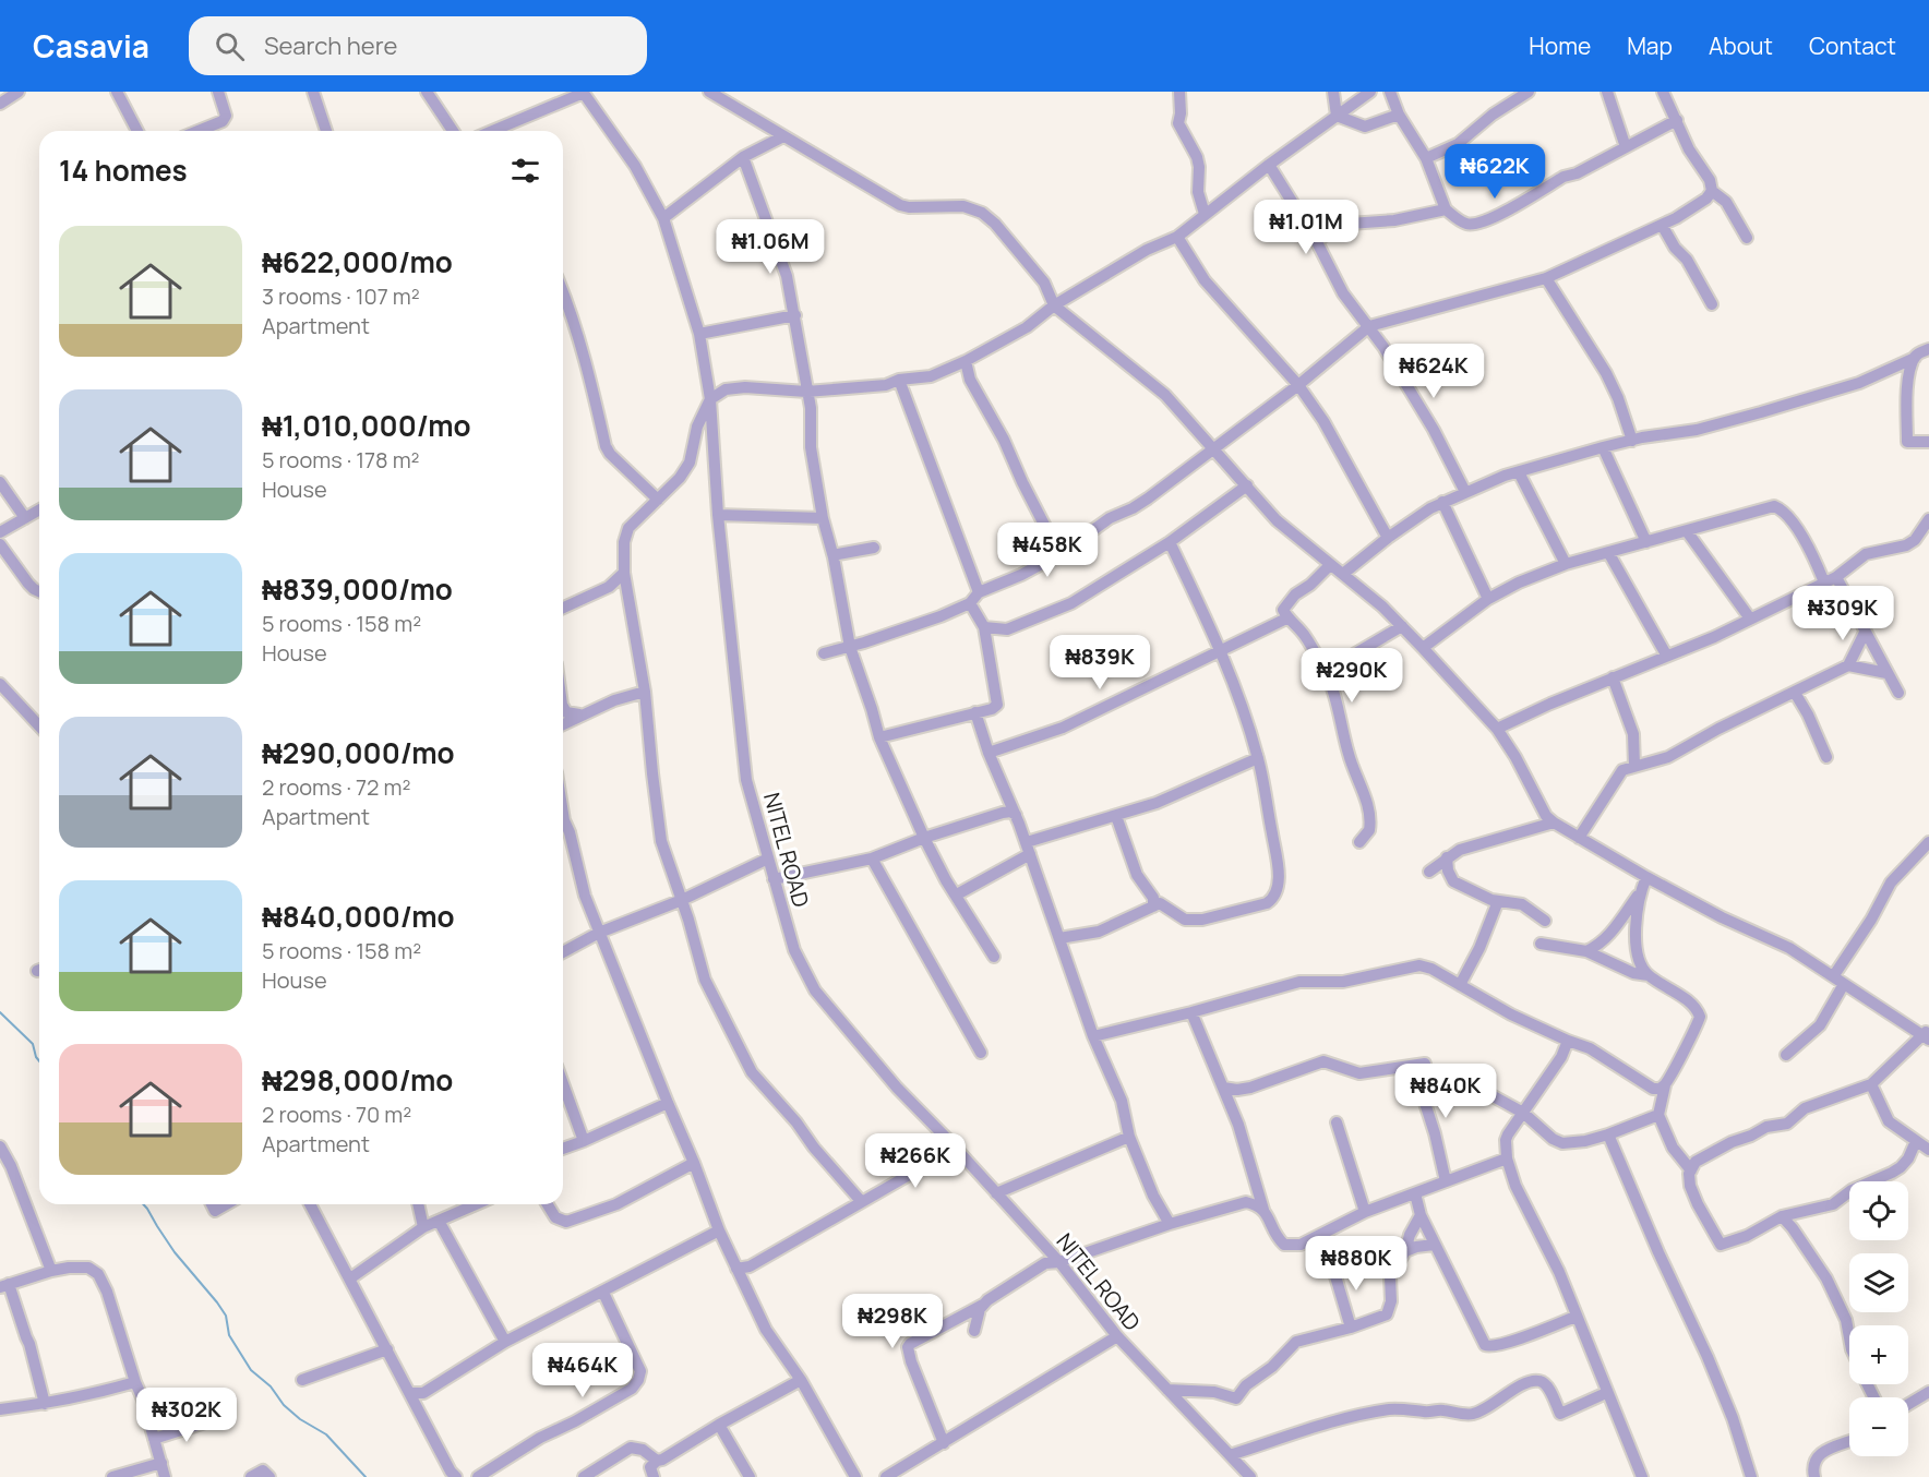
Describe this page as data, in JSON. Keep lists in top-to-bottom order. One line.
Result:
{"streets":{"street":["NITEL ROAD"]},"page":{"header":"Casavia","search":"Search here","nav":["Home","Map","About","Contact"],"heading":"14 homes","price":["₦622K","₦1.01M","₦1.06M","₦624K","₦458K","₦309K","₦839K","₦290K","₦840K","₦266K","₦880K","₦298K","₦464K","₦302K"],"list":[{"name":"₦622,000/mo","note":"3 rooms · 107 m² · Apartment"},{"name":"₦1,010,000/mo","note":"5 rooms · 178 m² · House"},{"name":"₦839,000/mo","note":"5 rooms · 158 m² · House"},{"name":"₦290,000/mo","note":"2 rooms · 72 m² · Apartment"},{"name":"₦840,000/mo","note":"5 rooms · 158 m² · House"},{"name":"₦298,000/mo","note":"2 rooms · 70 m² · Apartment"}],"map_buttons":["+","−"]}}
